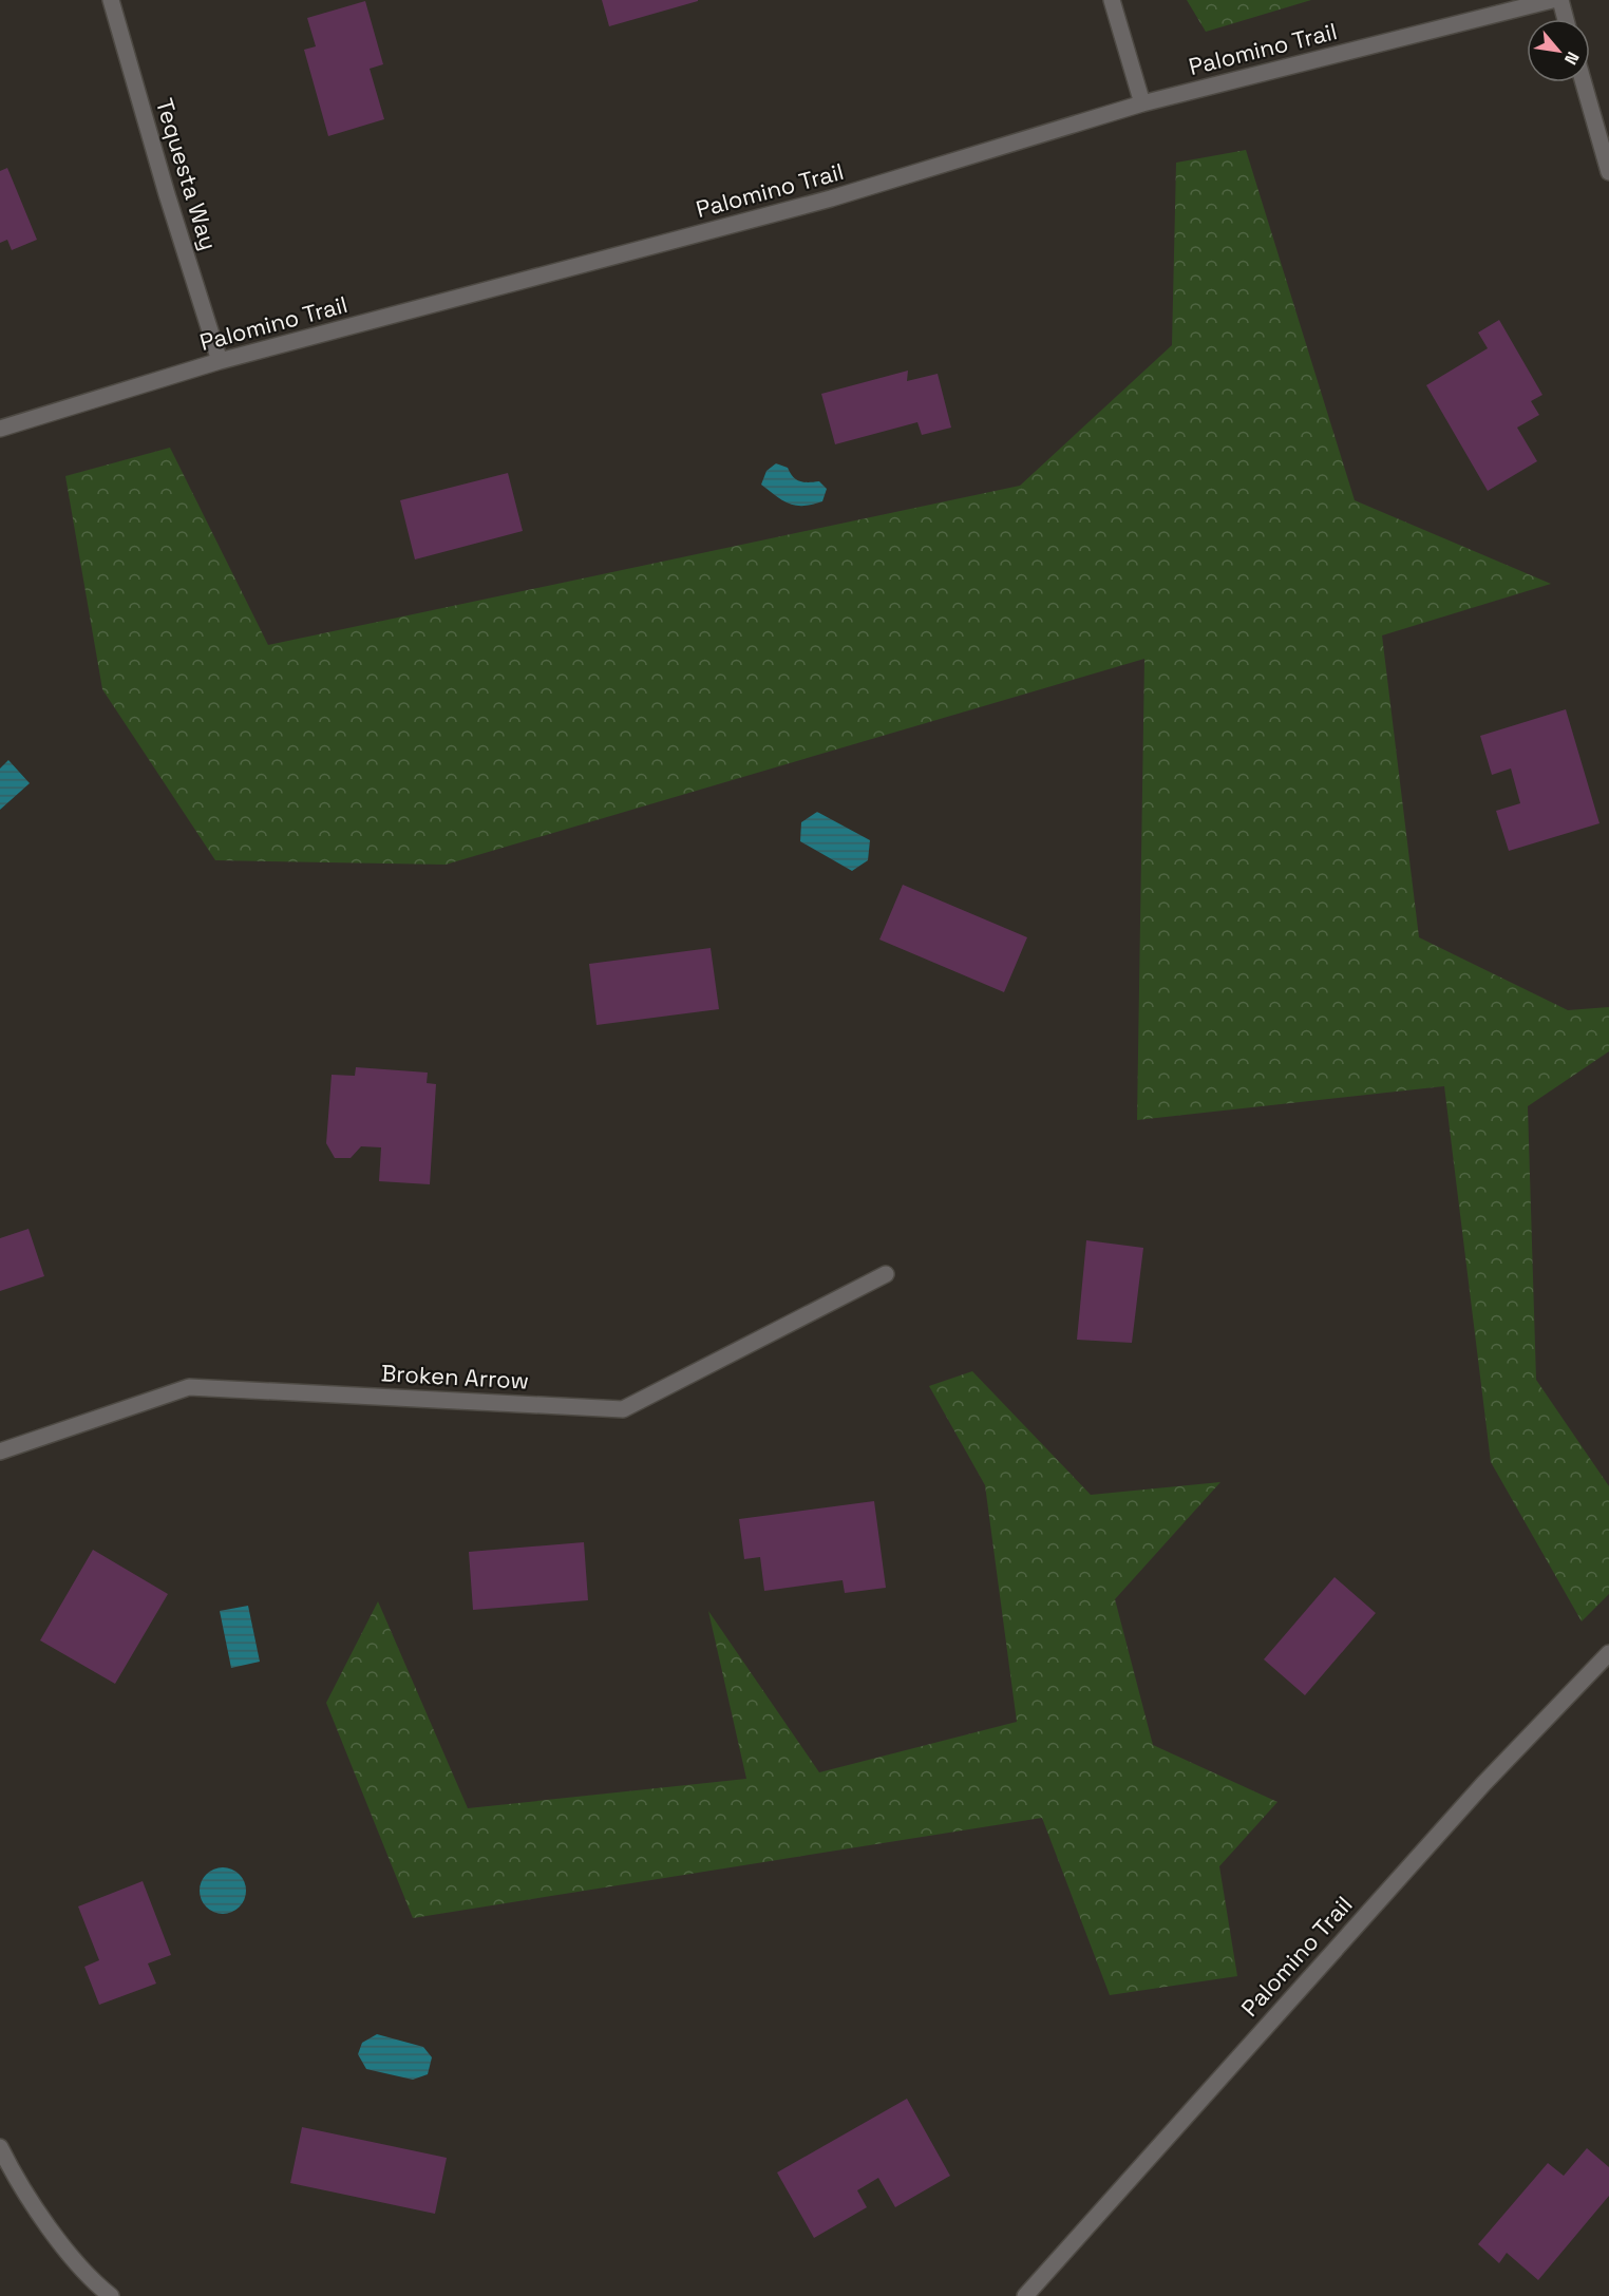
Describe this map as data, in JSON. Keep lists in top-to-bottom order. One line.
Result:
{"streets":{"street":["Palomino Trail","Tequesta Way","Broken Arrow"]},"crossings":[["Palomino Trail","Tequesta Way"]],"north":"bottom right"}
